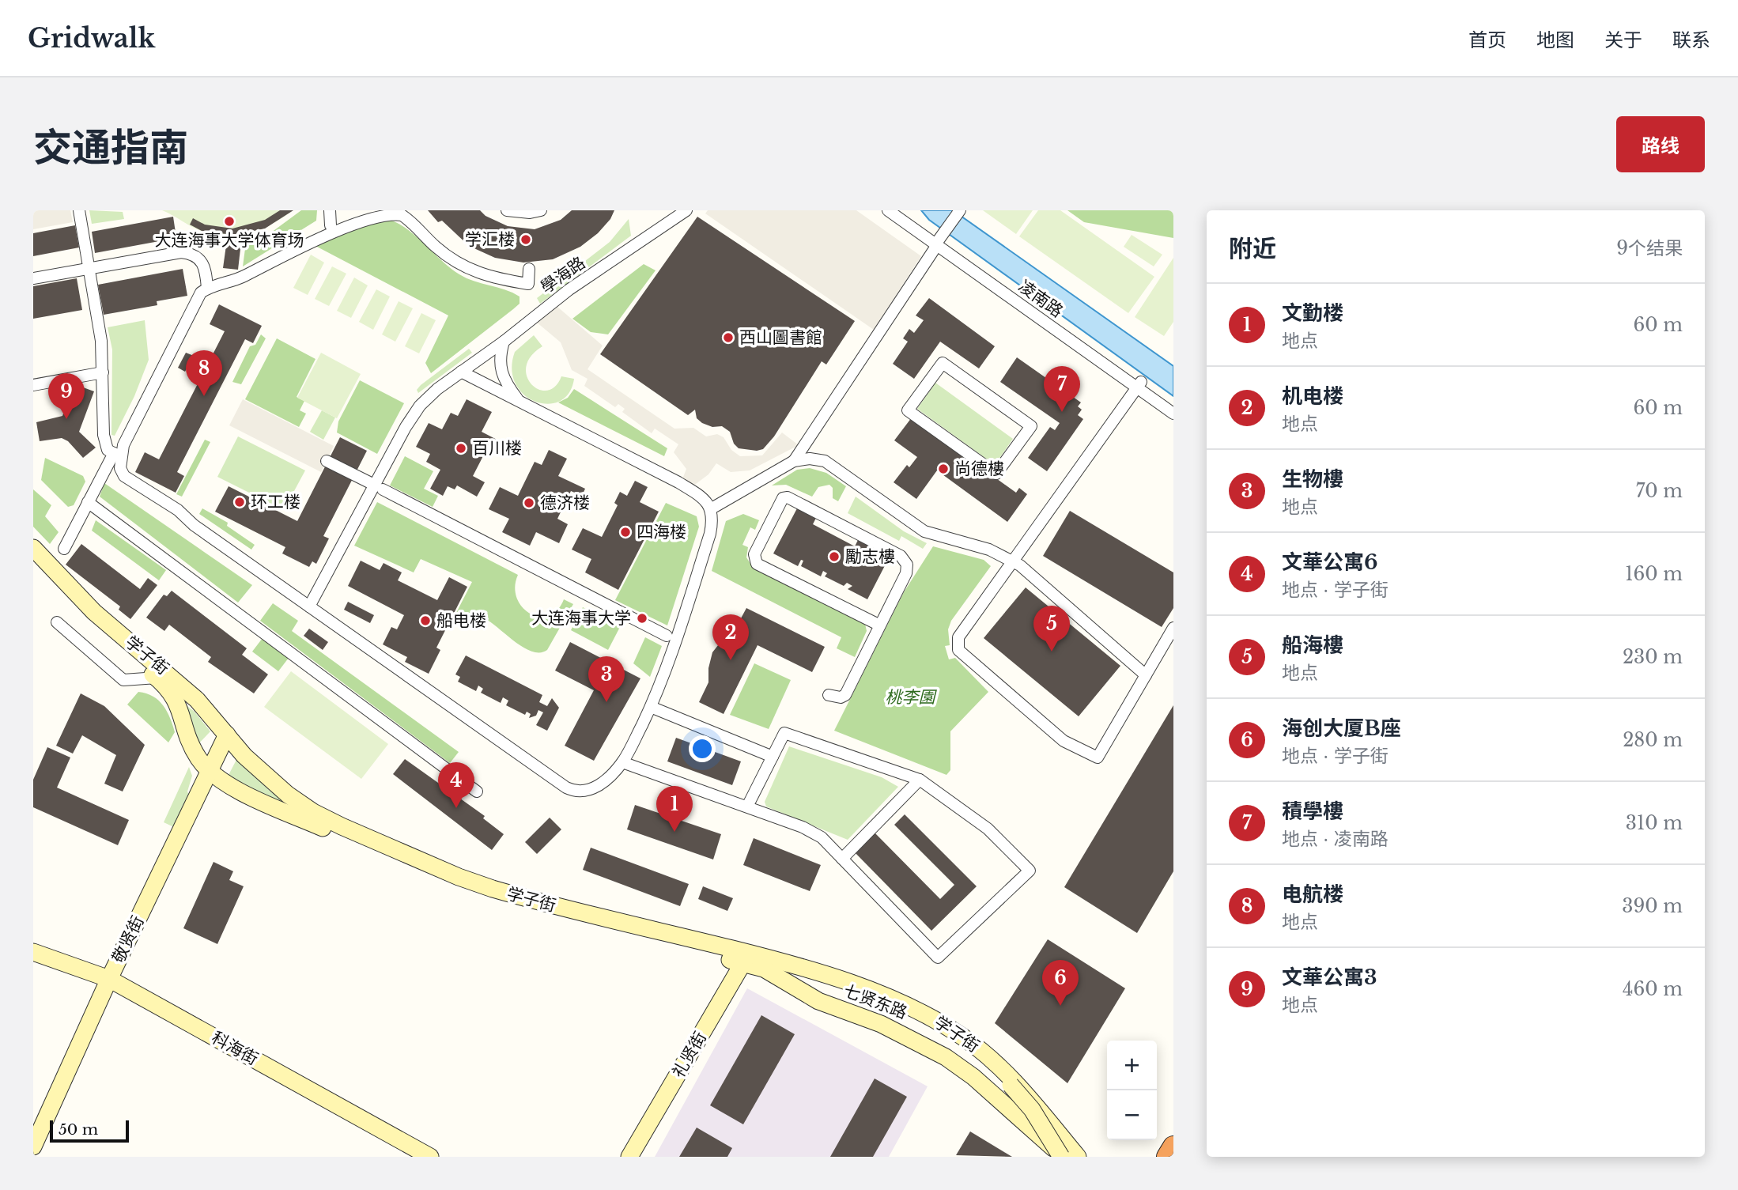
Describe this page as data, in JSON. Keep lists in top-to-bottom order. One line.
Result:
{"streets":{"main road":["学子街","敬贤街","七贤东路","科海街","礼贤街"],"street":["學海路","凌南路"]},"crossings":[["学子街","敬贤街"],["学子街","七贤东路"],["学子街","礼贤街"],["敬贤街","科海街"]],"parks":["桃李園"],"places":["大连海事大学体育场","学汇楼","西山圖書館","百川楼","尚德樓","环工楼","德济楼","四海楼","勵志樓","大连海事大学","船电楼"],"scale_bar":"50 m","page":{"header":"Gridwalk","nav":["首页","地图","关于","联系"],"title":"交通指南","buttons":"路线","heading":["附近","9个结果"],"list":[{"mark":"1","name":"文勤楼","note":"地点","value":"60 m"},{"mark":"2","name":"机电楼","note":"地点","value":"60 m"},{"mark":"3","name":"生物樓","note":"地点","value":"70 m"},{"mark":"4","name":"文華公寓6","note":"地点 · 学子街","value":"160 m"},{"mark":"5","name":"船海樓","note":"地点","value":"230 m"},{"mark":"6","name":"海创大厦B座","note":"地点 · 学子街","value":"280 m"},{"mark":"7","name":"積學樓","note":"地点 · 凌南路","value":"310 m"},{"mark":"8","name":"电航楼","note":"地点","value":"390 m"},{"mark":"9","name":"文華公寓3","note":"地点","value":"460 m"}],"pins":["8","7","9","5","2","3","4","1","6"],"map_buttons":["+","−"],"scale":"50 m"}}
